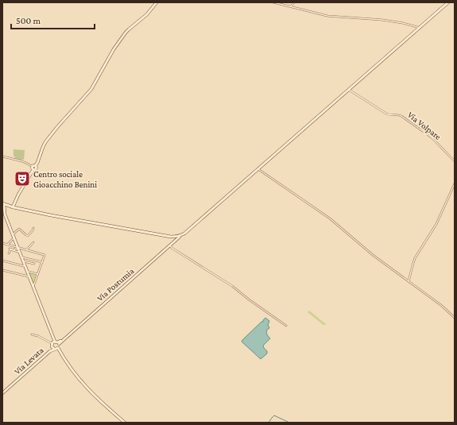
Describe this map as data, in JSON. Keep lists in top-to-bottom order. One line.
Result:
{"streets":{"main road":["Via Postumia","Via Levata"],"street":["Via Volpare"]},"crossings":[["Via Volpare","Via Postumia"]],"places":{"theatre":["Centro sociale Gioacchino Benini"]},"scale_bar":"500 m"}
